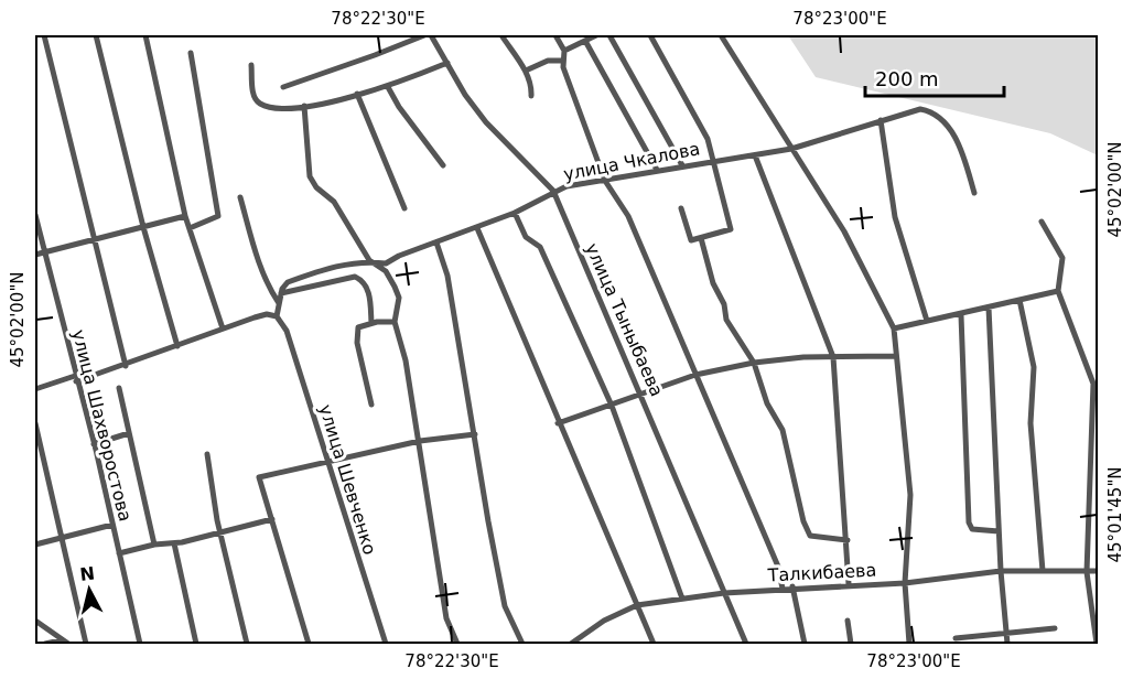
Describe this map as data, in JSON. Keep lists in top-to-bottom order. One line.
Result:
{"streets":{"street":["улица Чкалова","улица Тыныбаева","улица Шахворостова","улица Шевченко","Талкибаева"]},"crossings":[["улица Чкалова","улица Тыныбаева"],["улица Тыныбаева","Талкибаева"]],"scale_bar":"200 m","north":"top","coordinates":["78°22'30\"E","78°23'00\"E","45°02'00\"N","45°01'45\"N"]}
